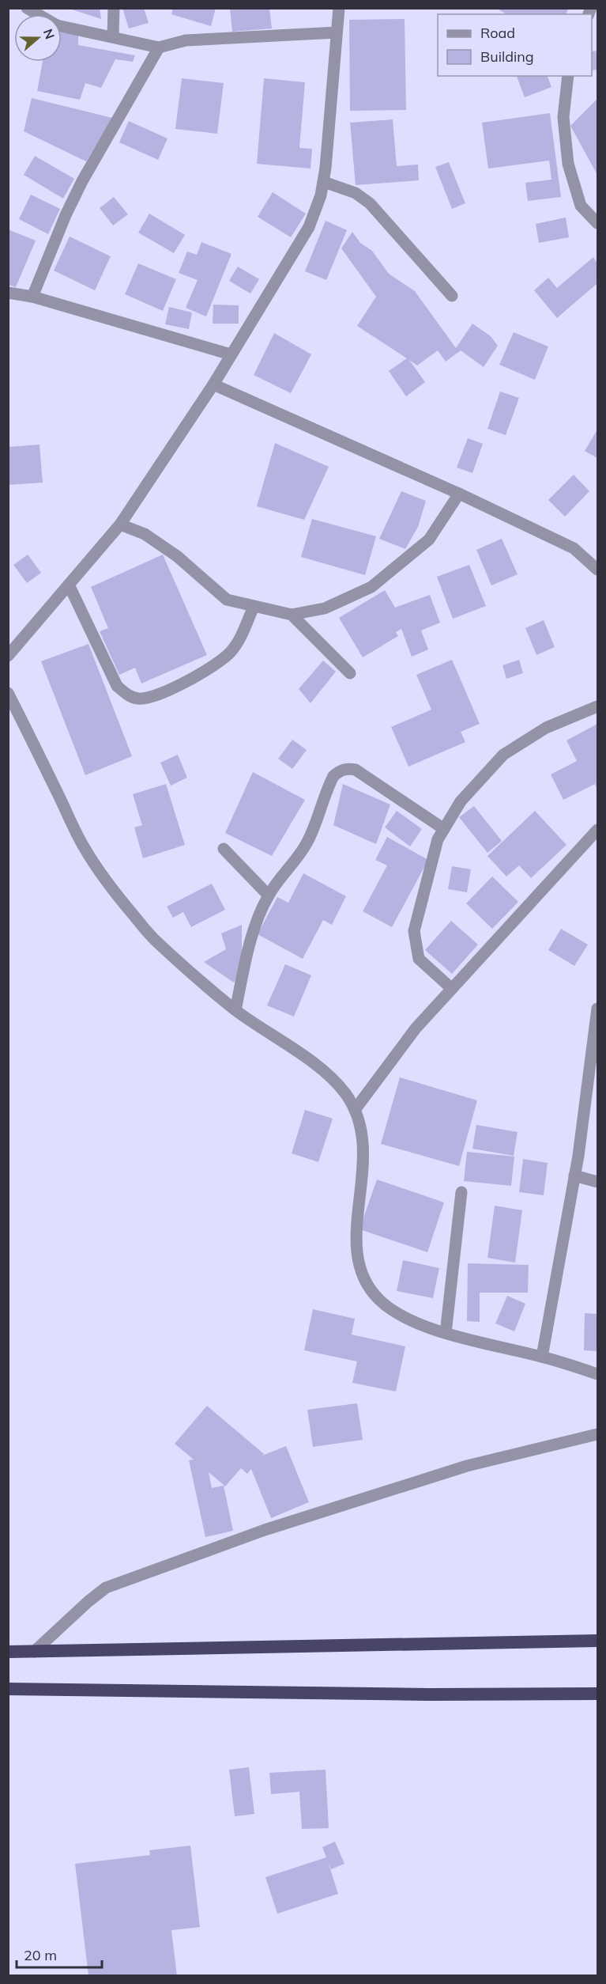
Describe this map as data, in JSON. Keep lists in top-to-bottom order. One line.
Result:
{"legend":["Road","Building"],"scale_bar":"20 m","north":"right"}
